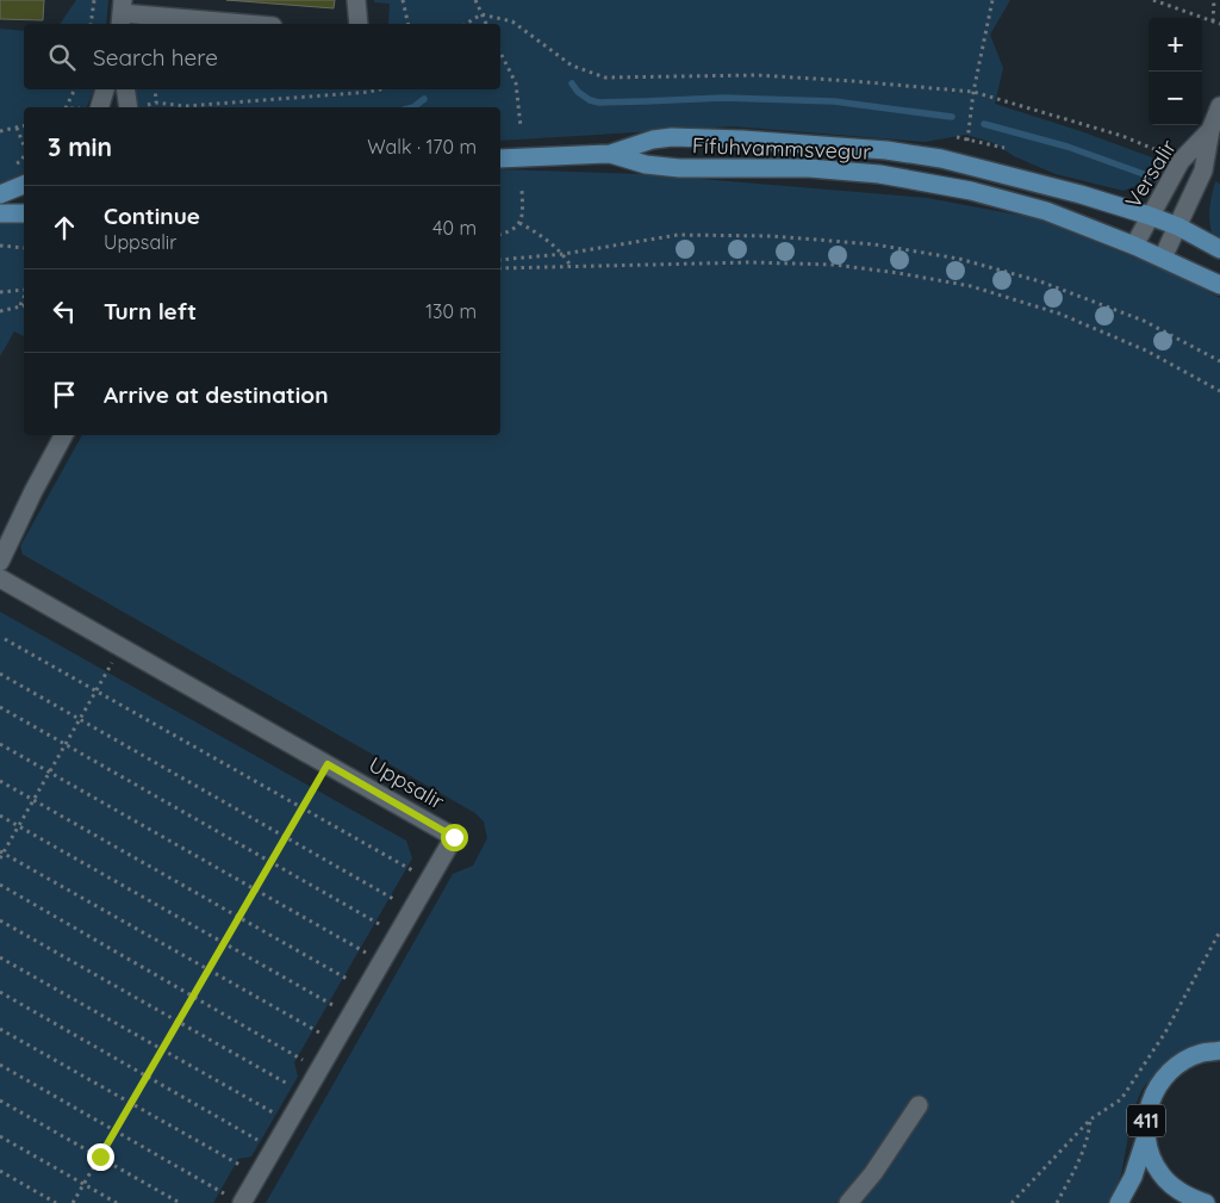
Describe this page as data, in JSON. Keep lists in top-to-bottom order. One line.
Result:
{"streets":{"main road":["Fífuhvammsvegur","411"],"street":["Versalir","Uppsalir"]},"crossings":[["Fífuhvammsvegur","Versalir"]],"page":{"map_buttons":["+","−"],"search":"Search here","heading":["3 min","Walk · 170 m"],"list":[["Continue","Uppsalir","40 m"],["Turn left","130 m"],"Arrive at destination"]}}
